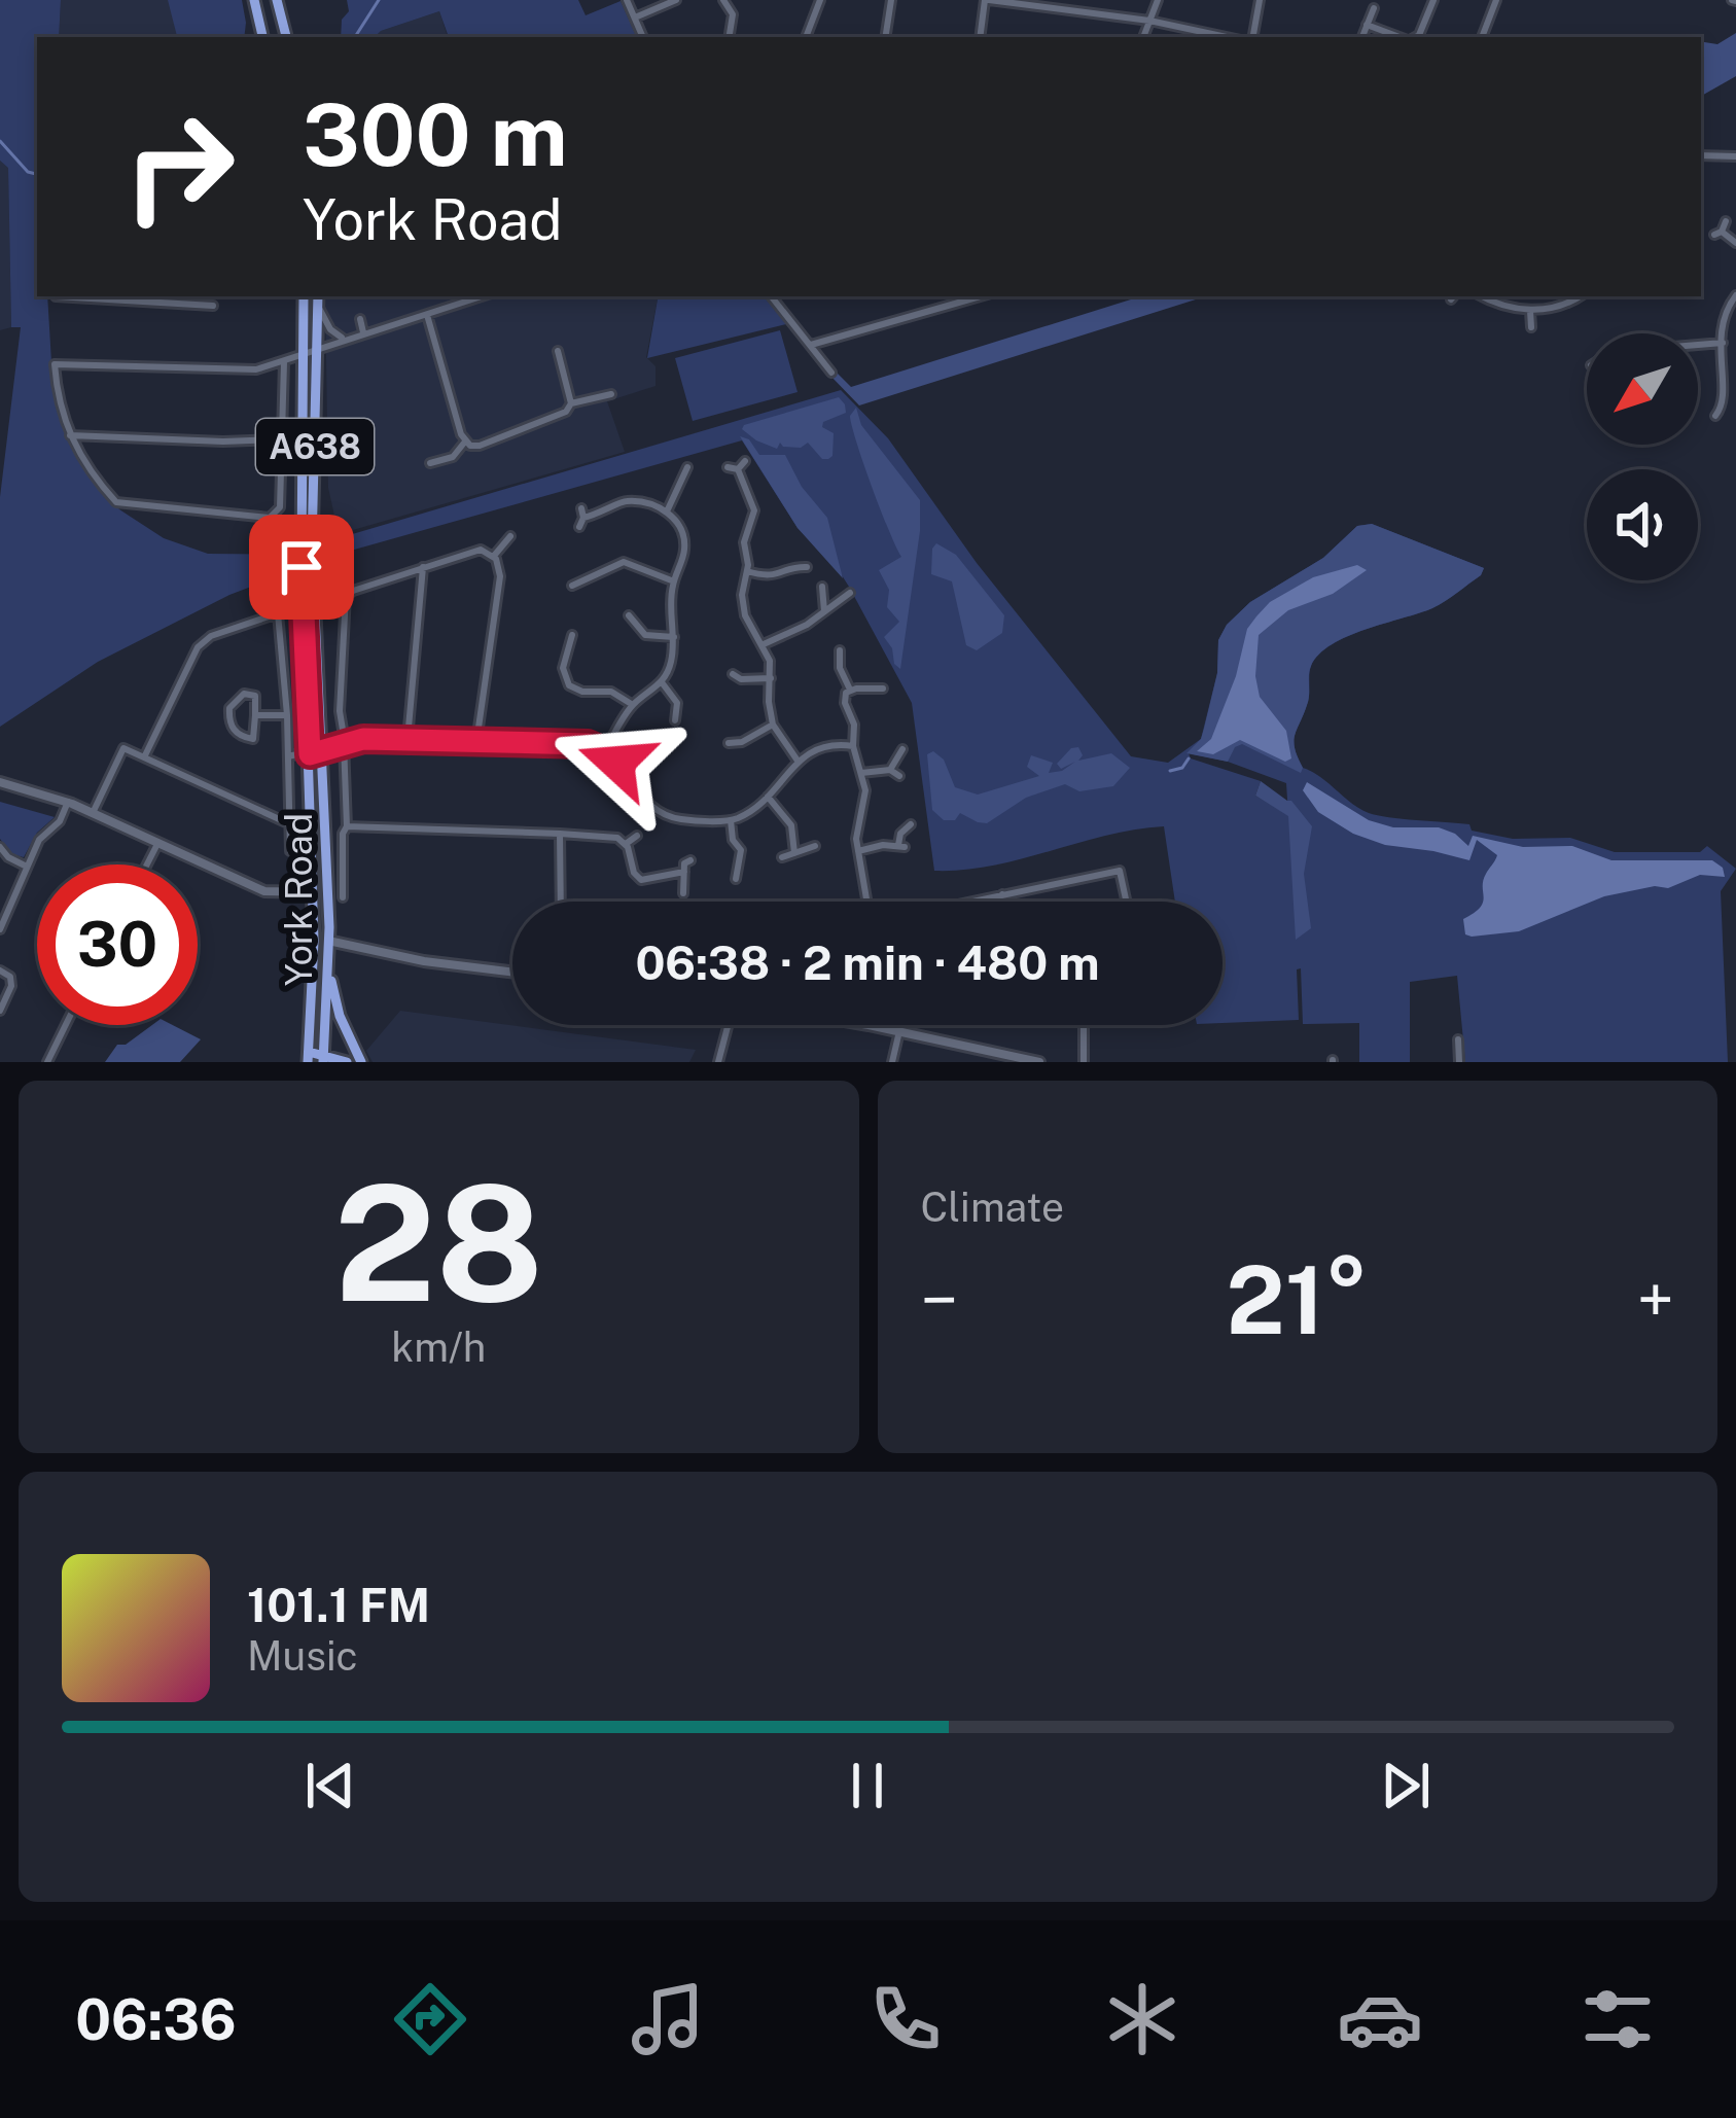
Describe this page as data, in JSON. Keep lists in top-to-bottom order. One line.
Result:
{"streets":{"highway":["A638","York Road"]},"north":"bottom left","page":{"turn":["300 m","York Road"],"limit":"30","trip":"06:38 · 2 min · 480 m","tile":[["28","km/h"],"Climate"],"heat":["−","21°","+"],"song":["101.1 FM","Music"],"tabs":"06:36"}}
